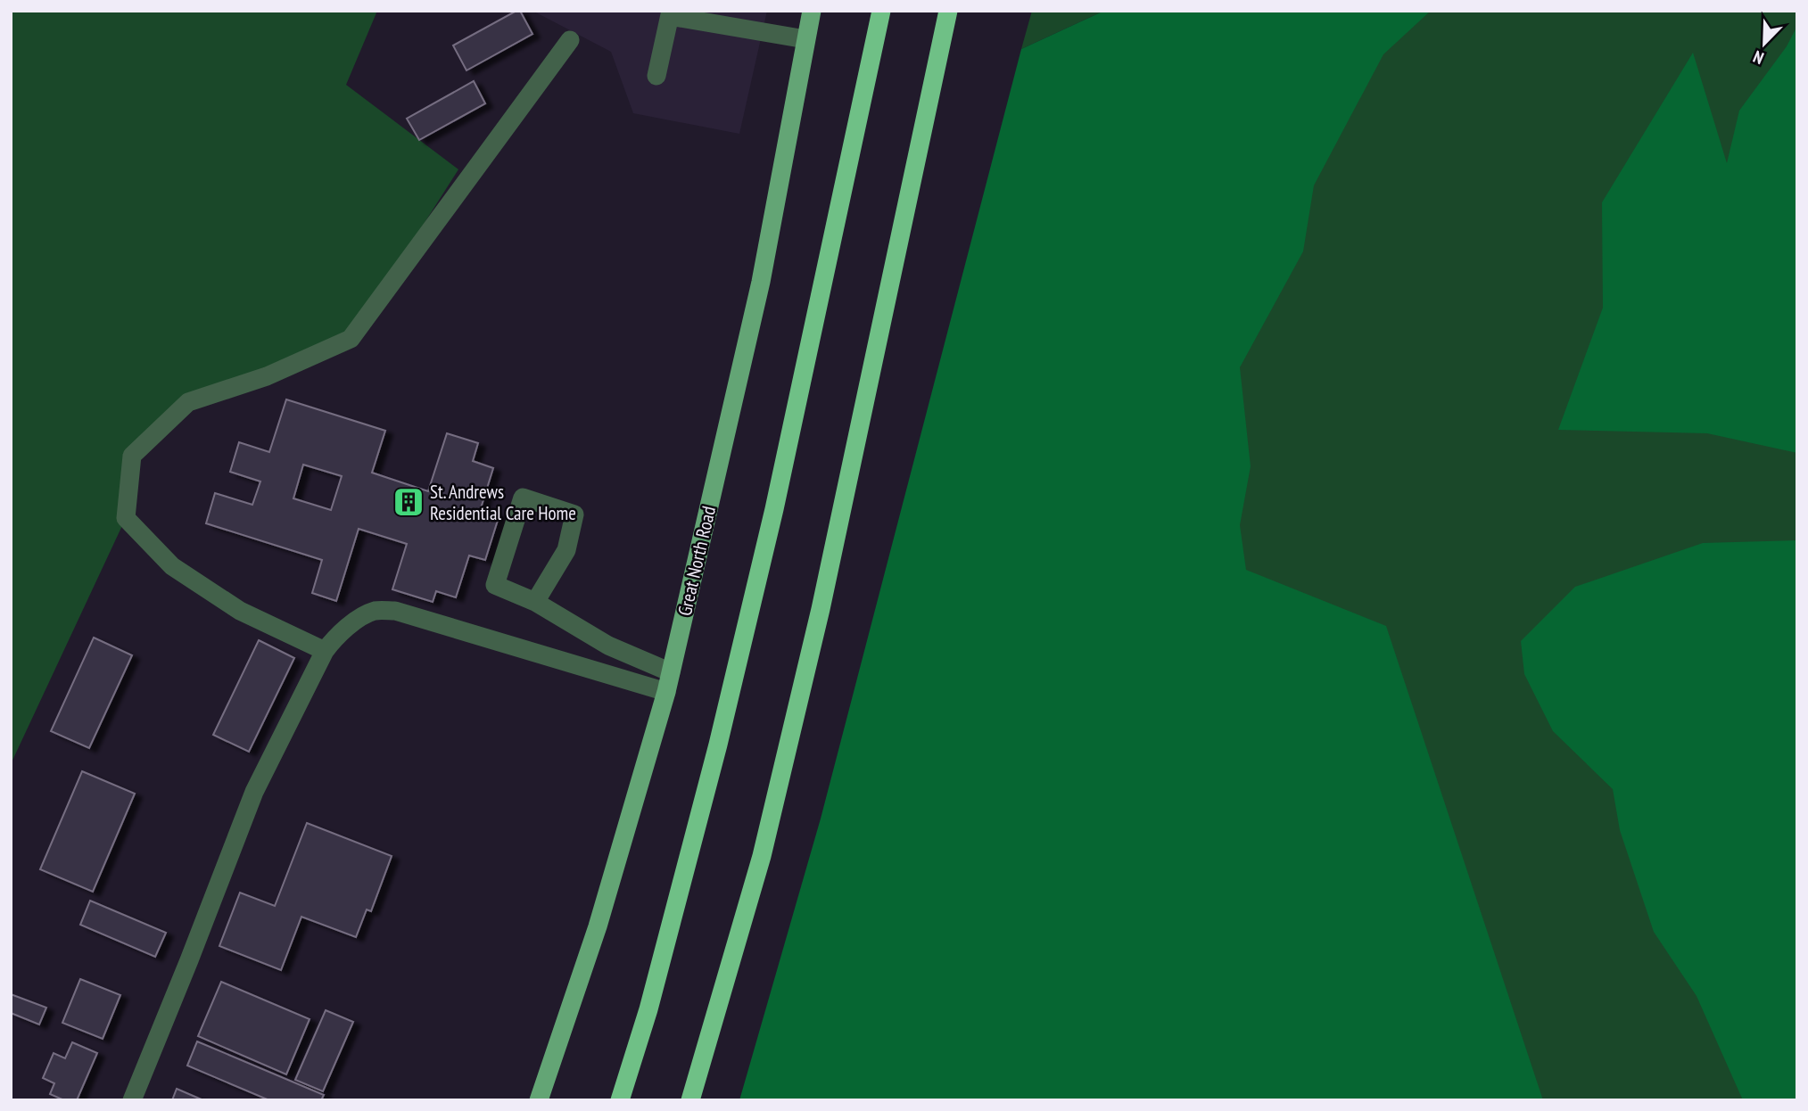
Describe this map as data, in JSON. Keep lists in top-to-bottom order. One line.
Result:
{"streets":{"main road":["Great North Road"]},"places":{"building":["St. Andrews Residential Care Home"]},"north":"bottom left"}
